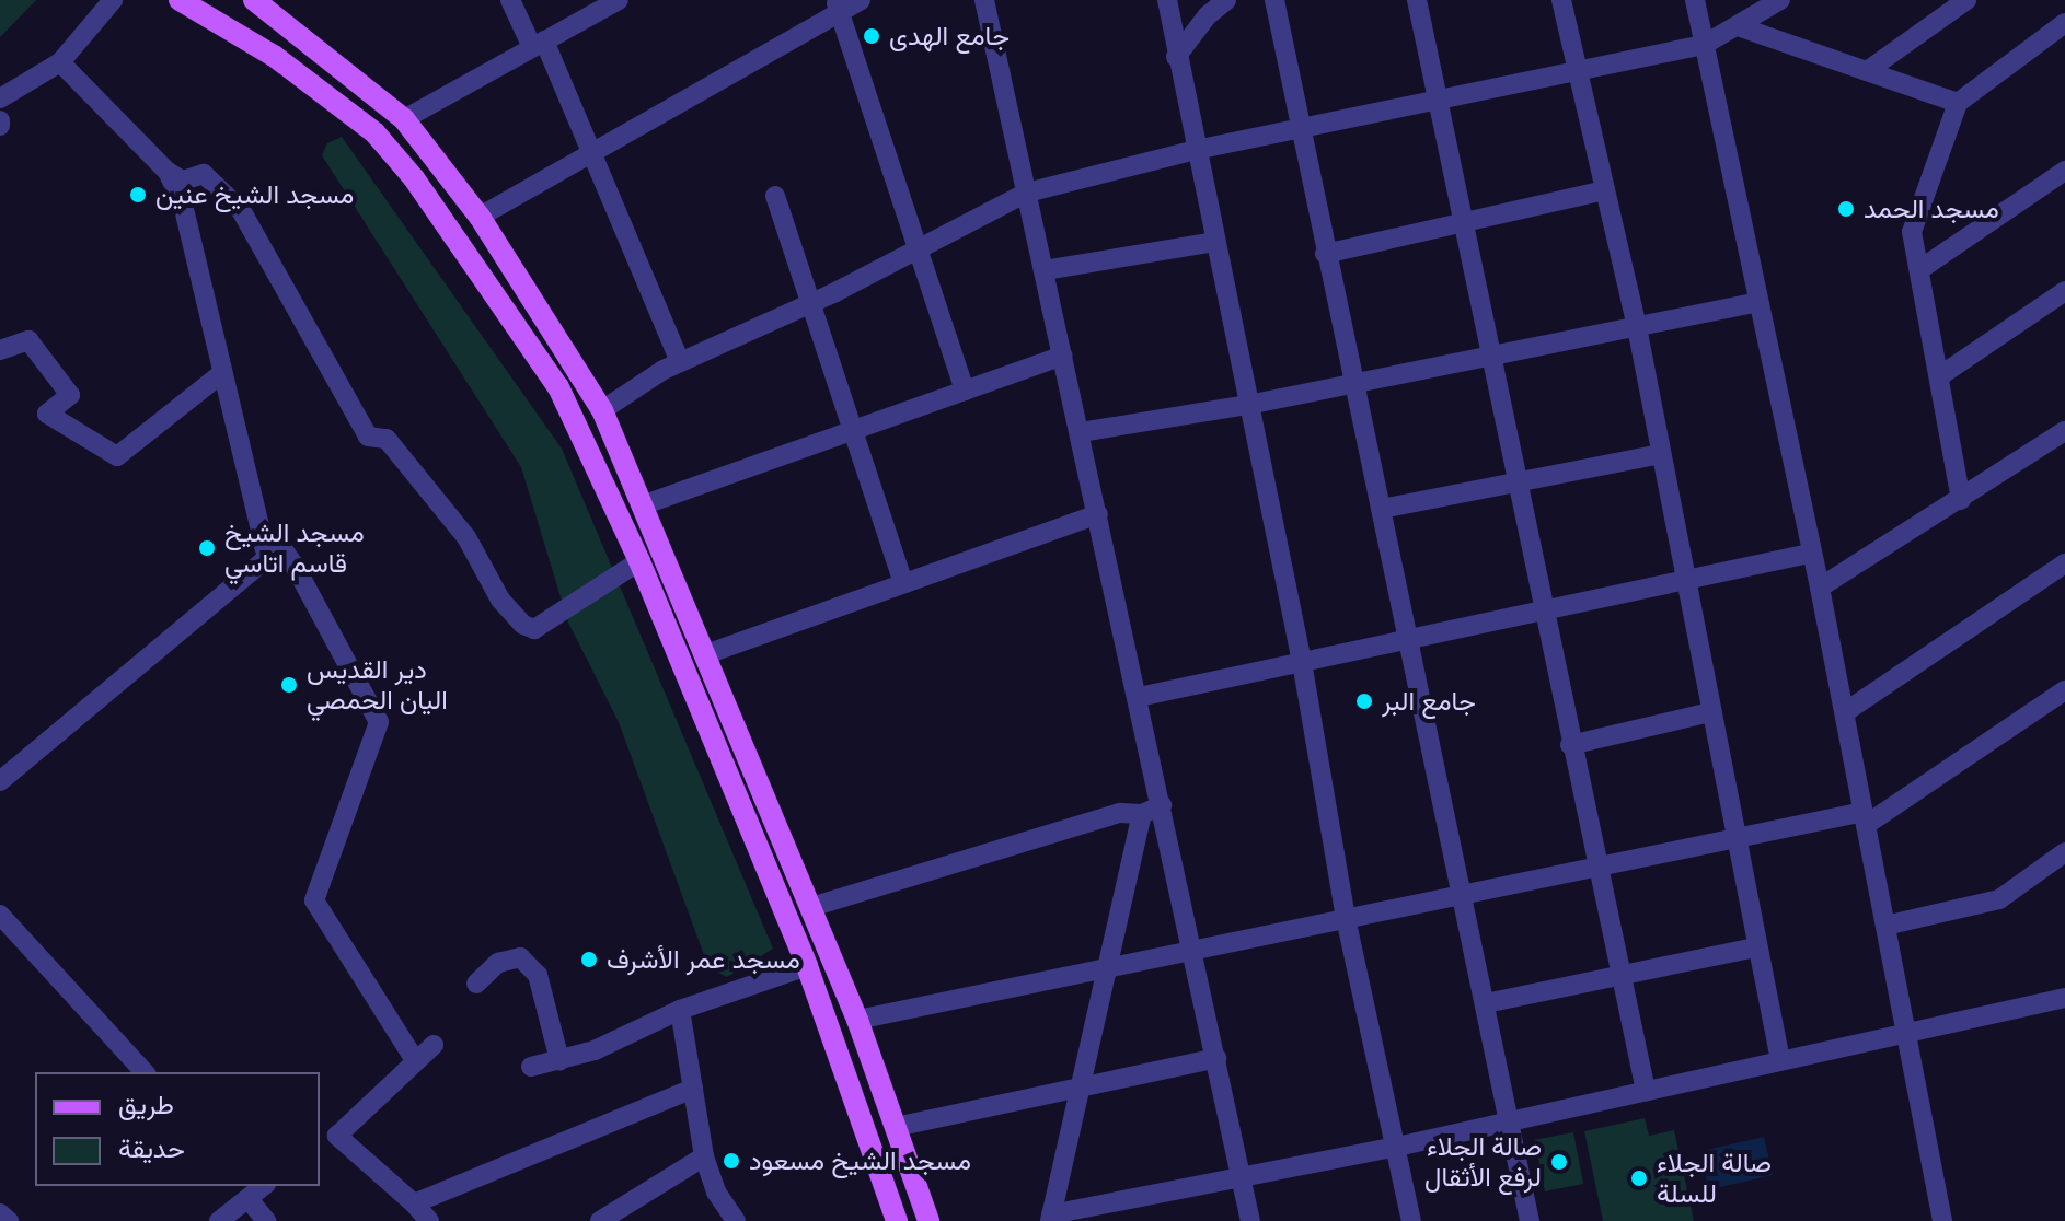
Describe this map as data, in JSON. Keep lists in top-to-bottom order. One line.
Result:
{"places":["جامع الهدى","مسجد الشيخ عنين","مسجد الحمد","مسجد الشيخ قاسم اتاسي","دير القديس اليان الحمصي","جامع البر","مسجد عمر الأشرف","مسجد الشيخ مسعود","صالة الجلاء لرفع الأثقال","صالة الجلاء للسلة"],"legend":["طريق","حديقة"]}
